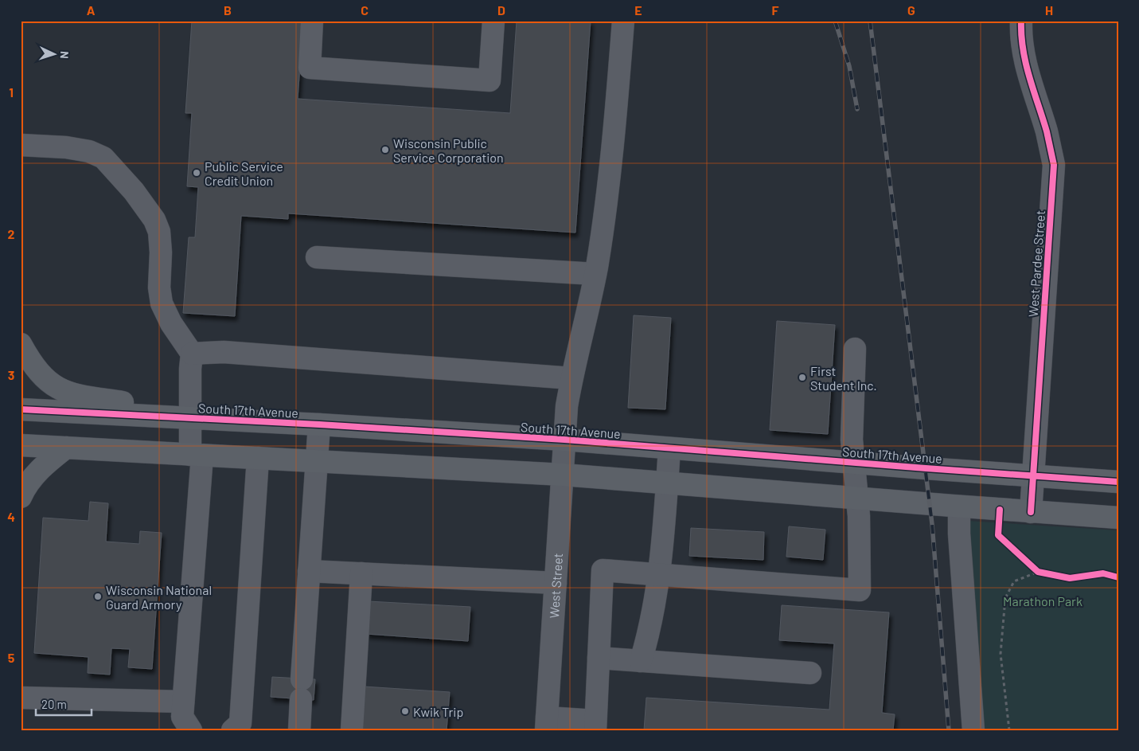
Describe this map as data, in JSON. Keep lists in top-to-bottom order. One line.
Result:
{"streets":{"main road":["South 17th Avenue"],"street":["West Pardee Street","West Street"]},"crossings":[["West Pardee Street","South 17th Avenue"],["South 17th Avenue","West Street"]],"parks":["Marathon Park"],"places":["Wisconsin Public Service Corporation","Public Service Credit Union","First Student Inc.","Wisconsin National Guard Armory","Kwik Trip"],"scale_bar":"20 m","north":"right","grid":{"columns":["A","B","C","D","E","F","G","H"],"rows":["1","2","3","4","5"]}}
